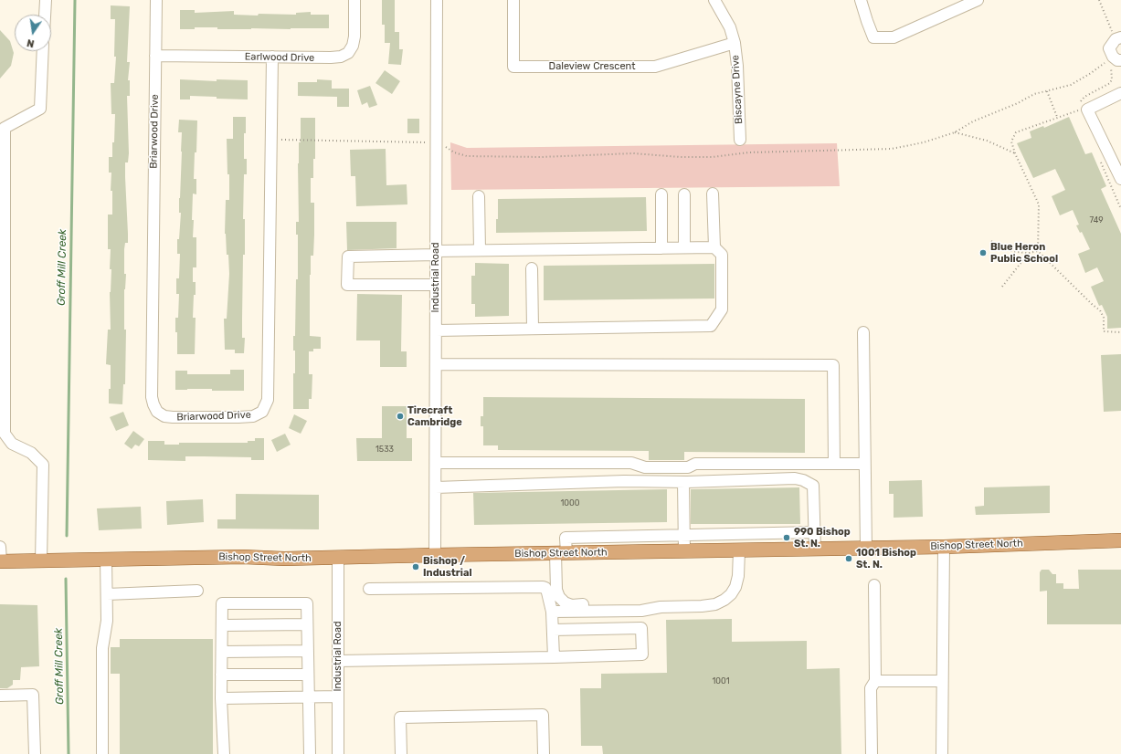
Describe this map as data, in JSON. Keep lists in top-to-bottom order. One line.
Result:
{"streets":{"main road":["Bishop Street North"],"street":["Earlwood Drive","Daleview Crescent","Biscayne Drive","Briarwood Drive","Industrial Road"]},"crossings":[["Earlwood Drive","Briarwood Drive"],["Daleview Crescent","Biscayne Drive"],["Industrial Road","Bishop Street North"]],"water":["Groff Mill Creek"],"places":["Blue Heron Public School","Tirecraft Cambridge","990 Bishop St. N.","1001 Bishop St. N.","Bishop / Industrial"],"house_numbers":["749","1533","1000","1001"],"north":"bottom"}
